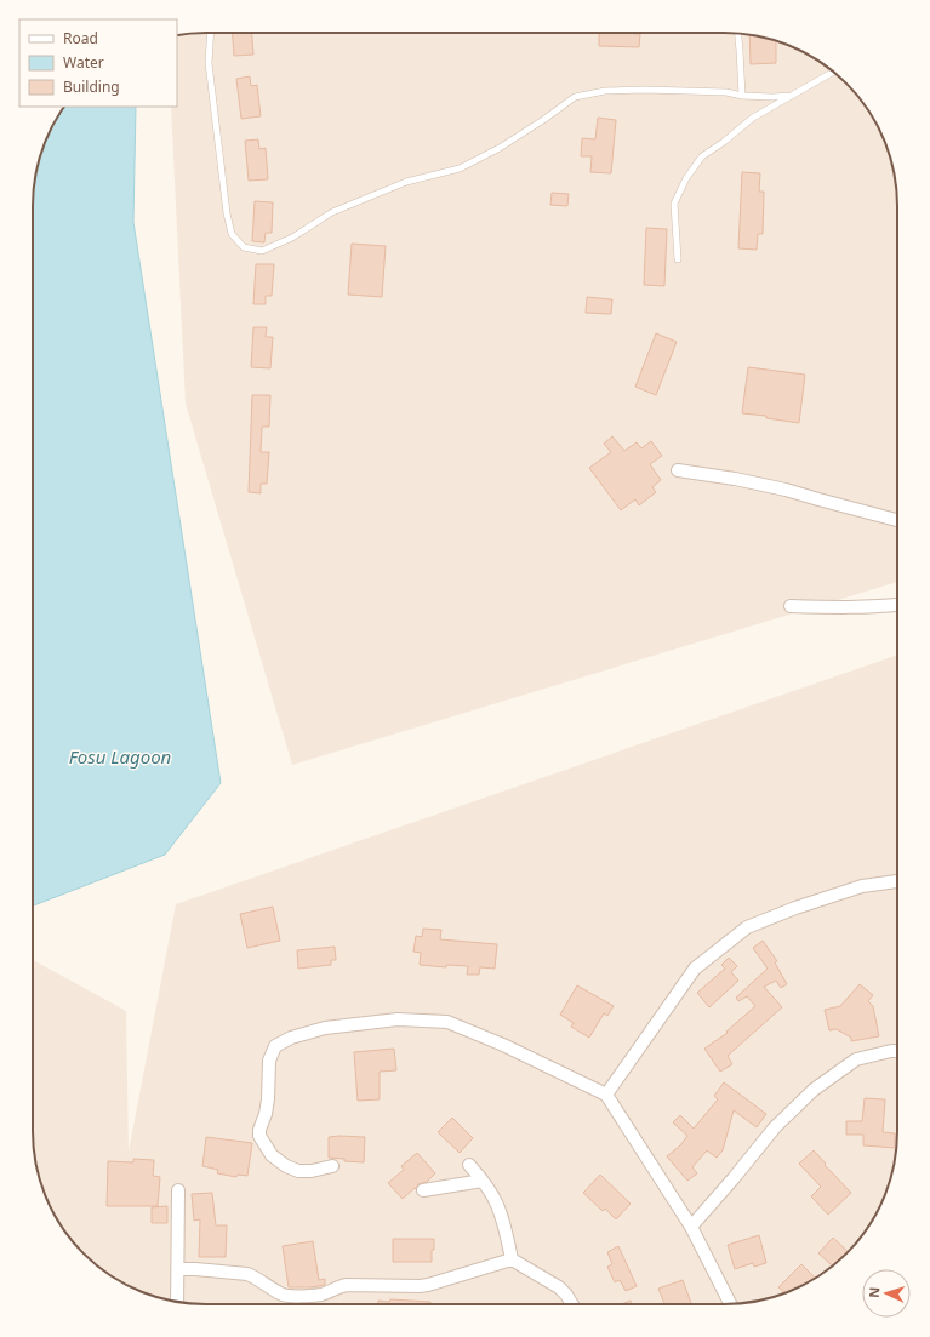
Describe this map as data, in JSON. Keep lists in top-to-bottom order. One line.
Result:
{"water":["Fosu Lagoon"],"legend":["Road","Water","Building"],"north":"left"}
